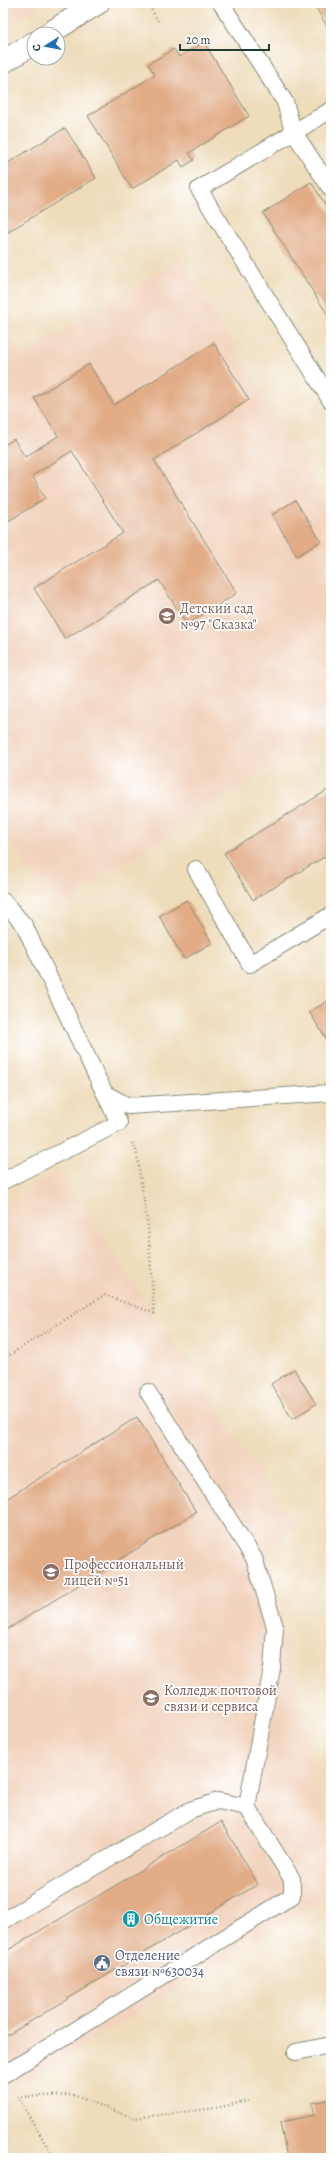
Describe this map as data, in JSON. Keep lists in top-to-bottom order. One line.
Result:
{"places":{"school or university":["Детский сад №97 \"Сказка\"","Профессиональный лицей №51","Колледж почтовой связи и сервиса"],"building":["Общежитие"],"public building":["Отделение связи №630034"]},"scale_bar":"20 m","north":"left"}
